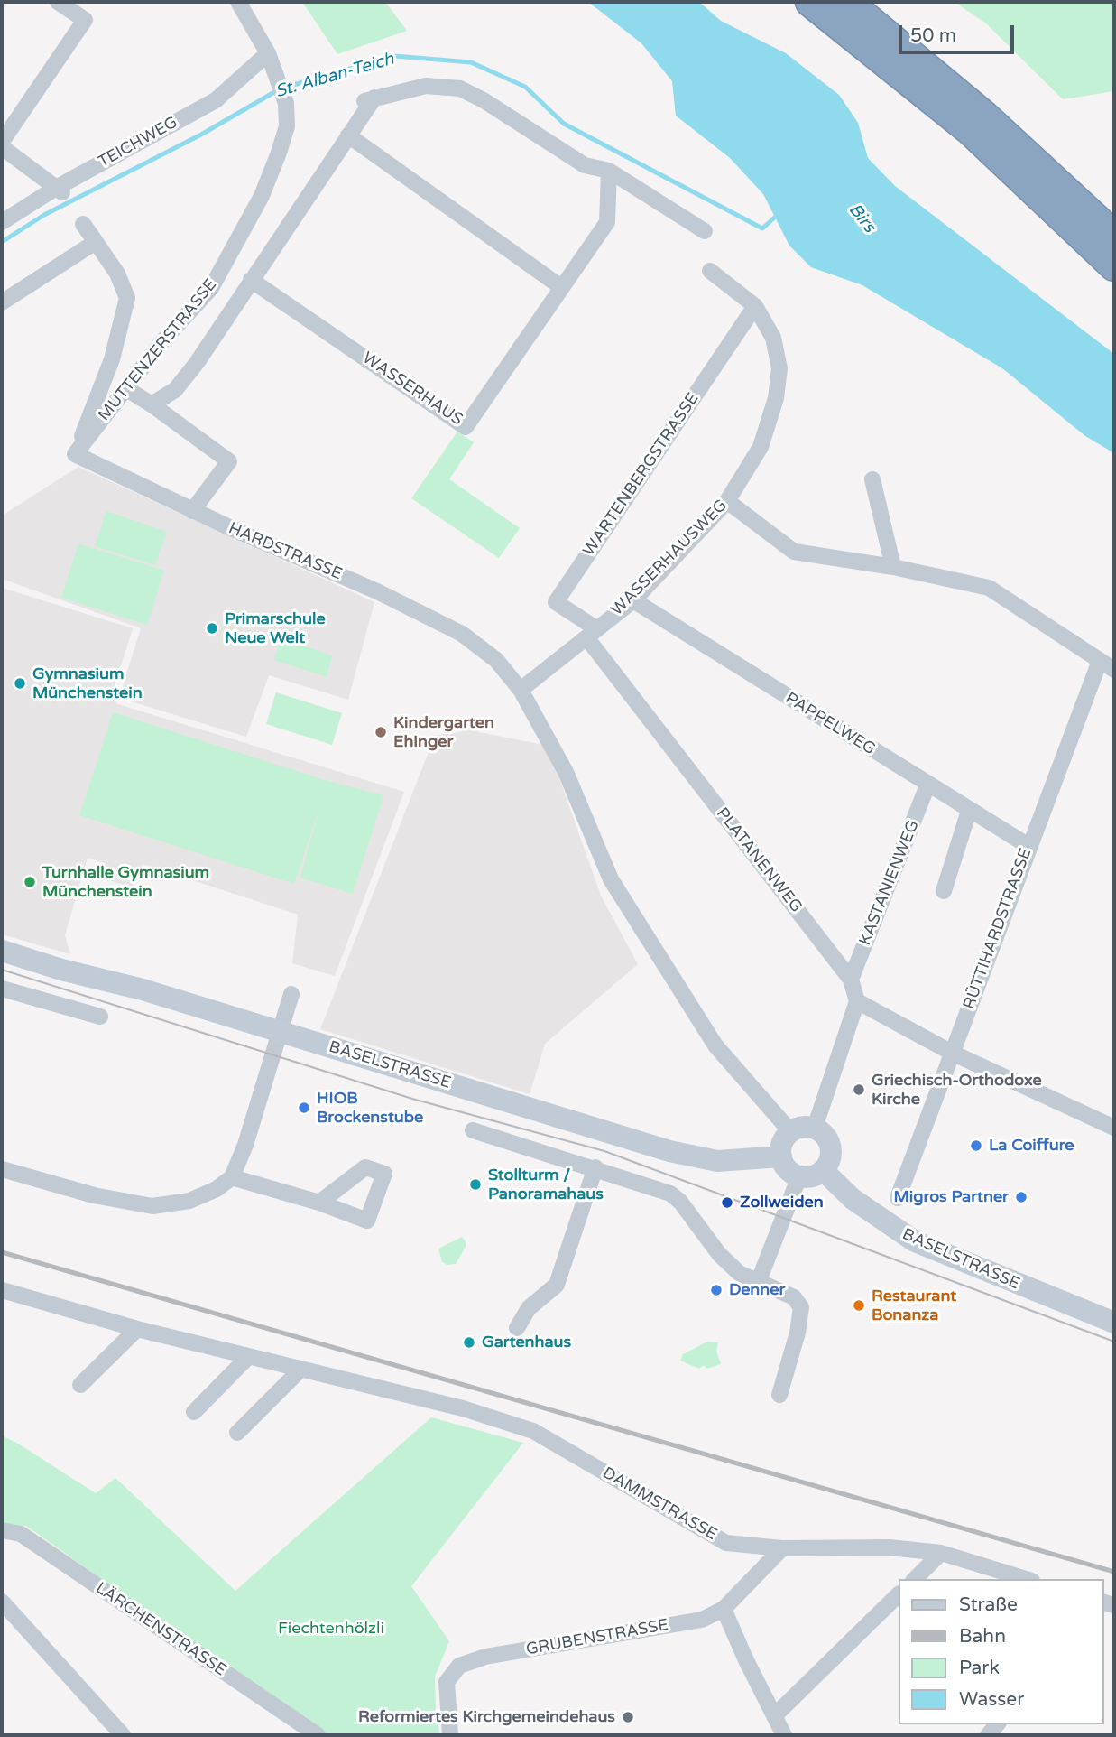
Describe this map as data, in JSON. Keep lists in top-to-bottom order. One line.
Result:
{"streets":{"main road":["BASELSTRASSE"],"street":["TEICHWEG","MUTTENZERSTRASSE","WASSERHAUS","WARTENBERGSTRASSE","HARDSTRASSE","WASSERHAUSWEG","PAPPELWEG","PLATANENWEG","KASTANIENWEG","RÜTTIHARDSTRASSE","DAMMSTRASSE","LÄRCHENSTRASSE","GRUBENSTRASSE"]},"crossings":[["TEICHWEG","MUTTENZERSTRASSE"],["MUTTENZERSTRASSE","HARDSTRASSE"],["WARTENBERGSTRASSE","WASSERHAUSWEG"],["WARTENBERGSTRASSE","PLATANENWEG"],["HARDSTRASSE","WASSERHAUSWEG"],["HARDSTRASSE","BASELSTRASSE"],["WASSERHAUSWEG","PAPPELWEG"],["WASSERHAUSWEG","PLATANENWEG"],["PAPPELWEG","KASTANIENWEG"],["PAPPELWEG","RÜTTIHARDSTRASSE"],["PLATANENWEG","KASTANIENWEG"],["DAMMSTRASSE","GRUBENSTRASSE"]],"water":["St. Alban-Teich","Birs"],"parks":["Fiechtenhölzli"],"places":["Primarschule Neue Welt","Gymnasium Münchenstein","Kindergarten Ehinger","Turnhalle Gymnasium Münchenstein","Griechisch-Orthodoxe Kirche","HIOB Brockenstube","La Coiffure","Stollturm / Panoramahaus","Migros Partner","Zollweiden","Denner","Restaurant Bonanza","Gartenhaus","Reformiertes Kirchgemeindehaus"],"legend":["Straße","Bahn","Park","Wasser"],"scale_bar":"50 m"}
